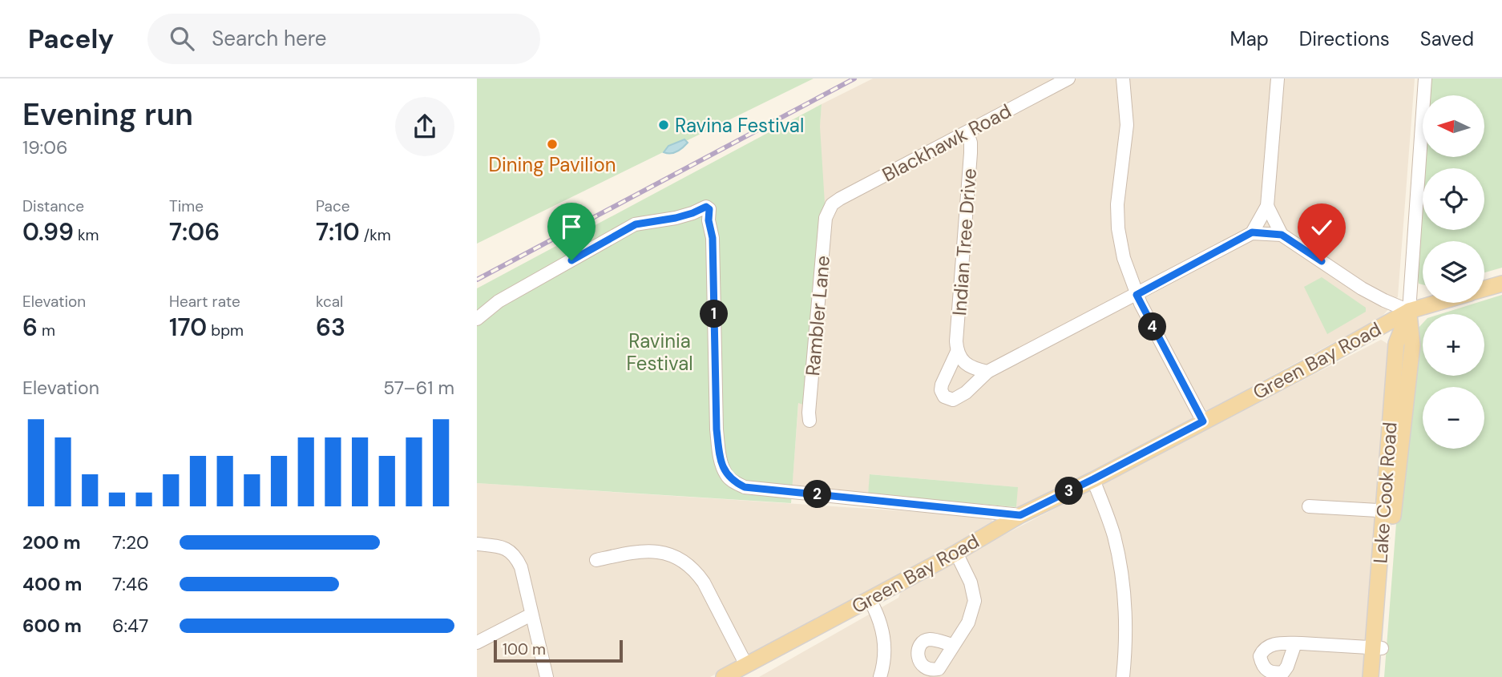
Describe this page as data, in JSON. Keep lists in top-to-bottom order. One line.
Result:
{"streets":{"main road":["Green Bay Road","Lake Cook Road"],"street":["Blackhawk Road","Indian Tree Drive","Rambler Lane"]},"crossings":[["Blackhawk Road","Indian Tree Drive"],["Blackhawk Road","Rambler Lane"],["Green Bay Road","Lake Cook Road"]],"parks":["Ravinia Festival"],"places":["Ravina Festival","Dining Pavilion"],"scale_bar":"100 m","north":"left","page":{"header":"Pacely","search":"Search here","nav":["Map","Directions","Saved"],"heading":["Evening run","19:06"],"map_buttons":["+","−"],"stats":[["Distance","0.99 km"],["Time","7:06"],["Pace","7:10 /km"],["Elevation","6 m"],["Heart rate","170 bpm"],["kcal","63"]],"pins":["1","4","3","2"],"chart":["Elevation","57–61 m"],"list":[{"name":"200 m","note":"7:20"},{"name":"400 m","note":"7:46"},{"name":"600 m","note":"6:47"}],"scale":"100 m"}}
